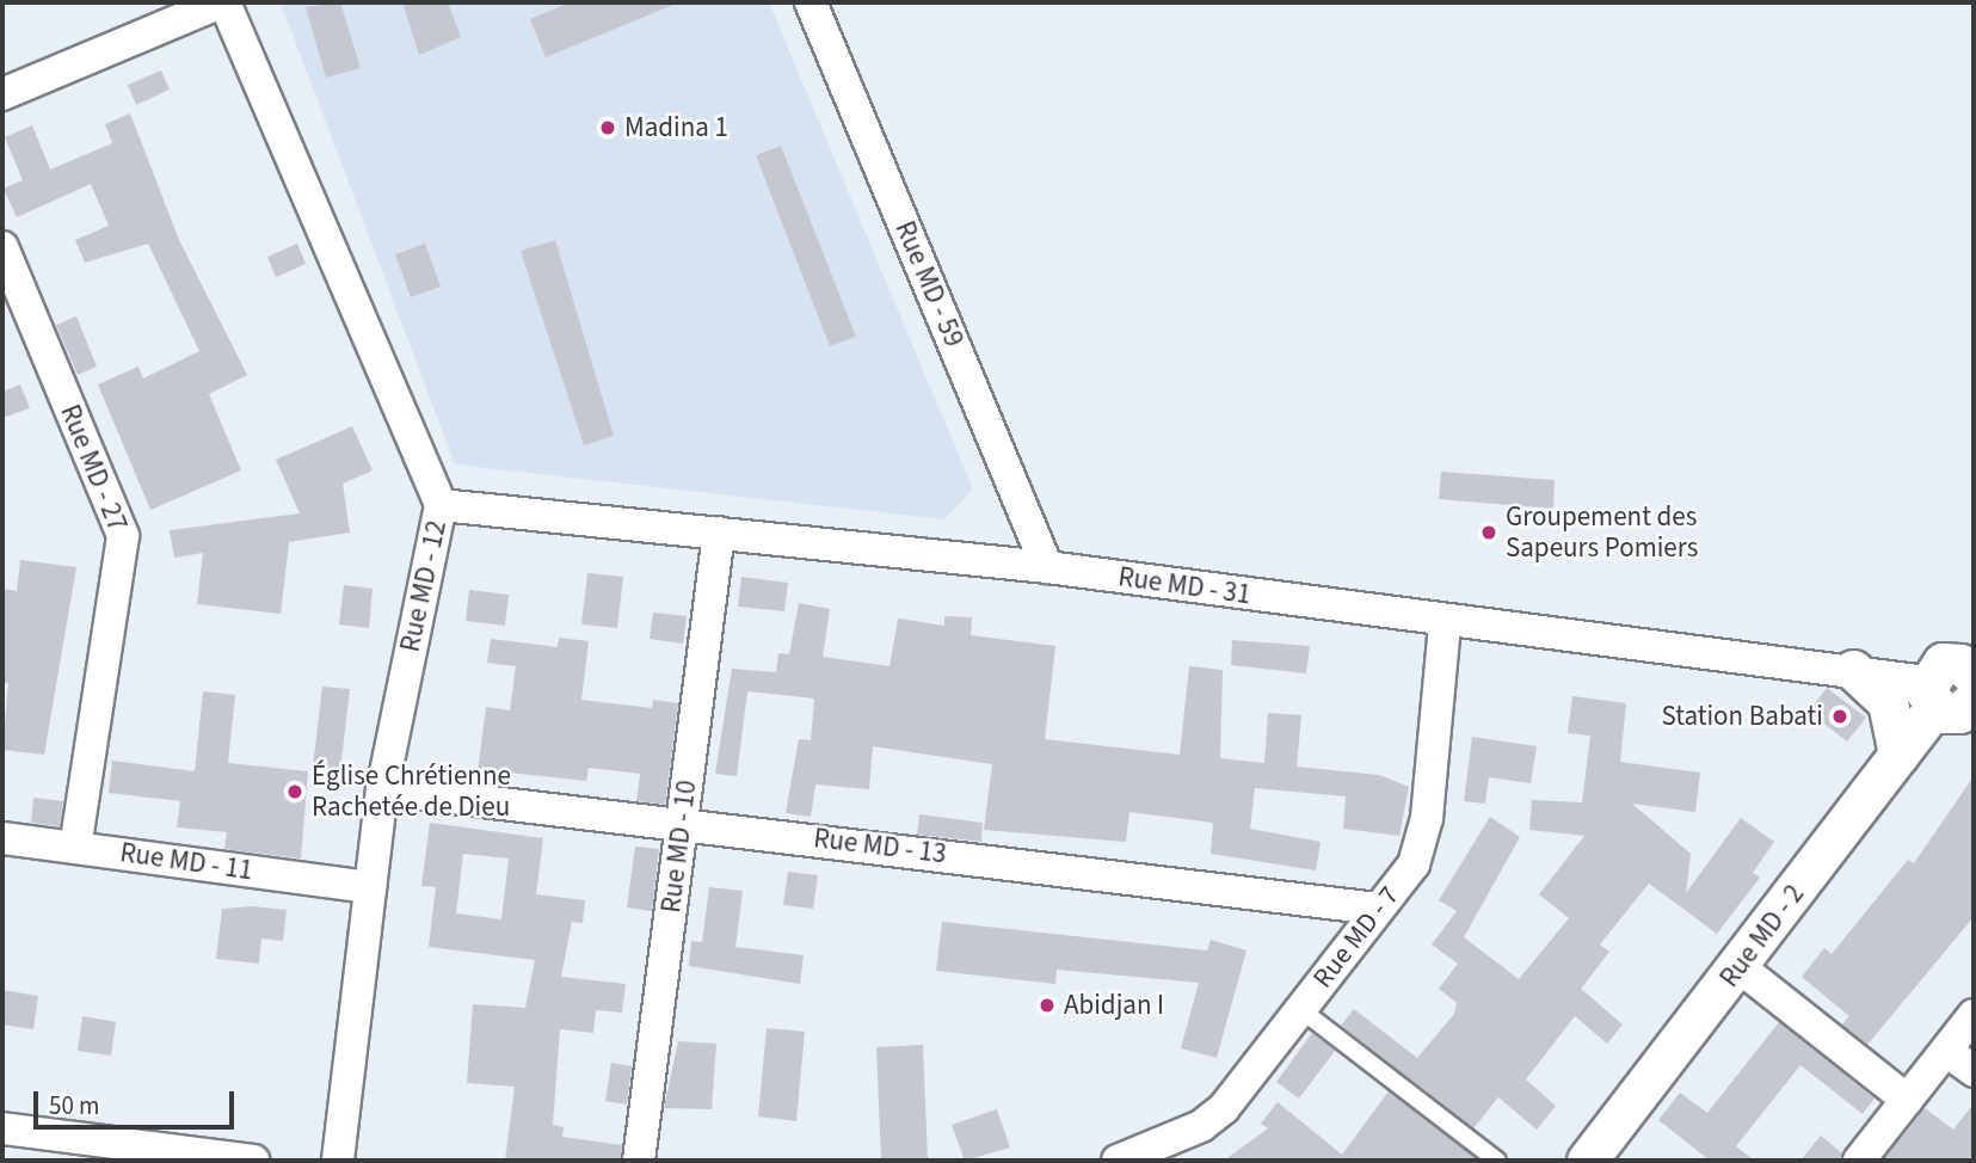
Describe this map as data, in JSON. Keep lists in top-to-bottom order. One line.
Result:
{"streets":{"street":["Rue MD - 59","Rue MD - 27","Rue MD - 12","Rue MD - 31","Rue MD - 10","Rue MD - 13","Rue MD - 11","Rue MD - 2","Rue MD - 7"]},"crossings":[["Rue MD - 59","Rue MD - 31"],["Rue MD - 27","Rue MD - 11"],["Rue MD - 12","Rue MD - 31"],["Rue MD - 12","Rue MD - 13"],["Rue MD - 12","Rue MD - 11"],["Rue MD - 31","Rue MD - 10"],["Rue MD - 31","Rue MD - 2"],["Rue MD - 31","Rue MD - 7"],["Rue MD - 10","Rue MD - 13"],["Rue MD - 13","Rue MD - 7"]],"places":["Madina 1","Groupement des Sapeurs Pomiers","Station Babati","Église Chrétienne Rachetée de Dieu","Abidjan I"],"scale_bar":"50 m"}
